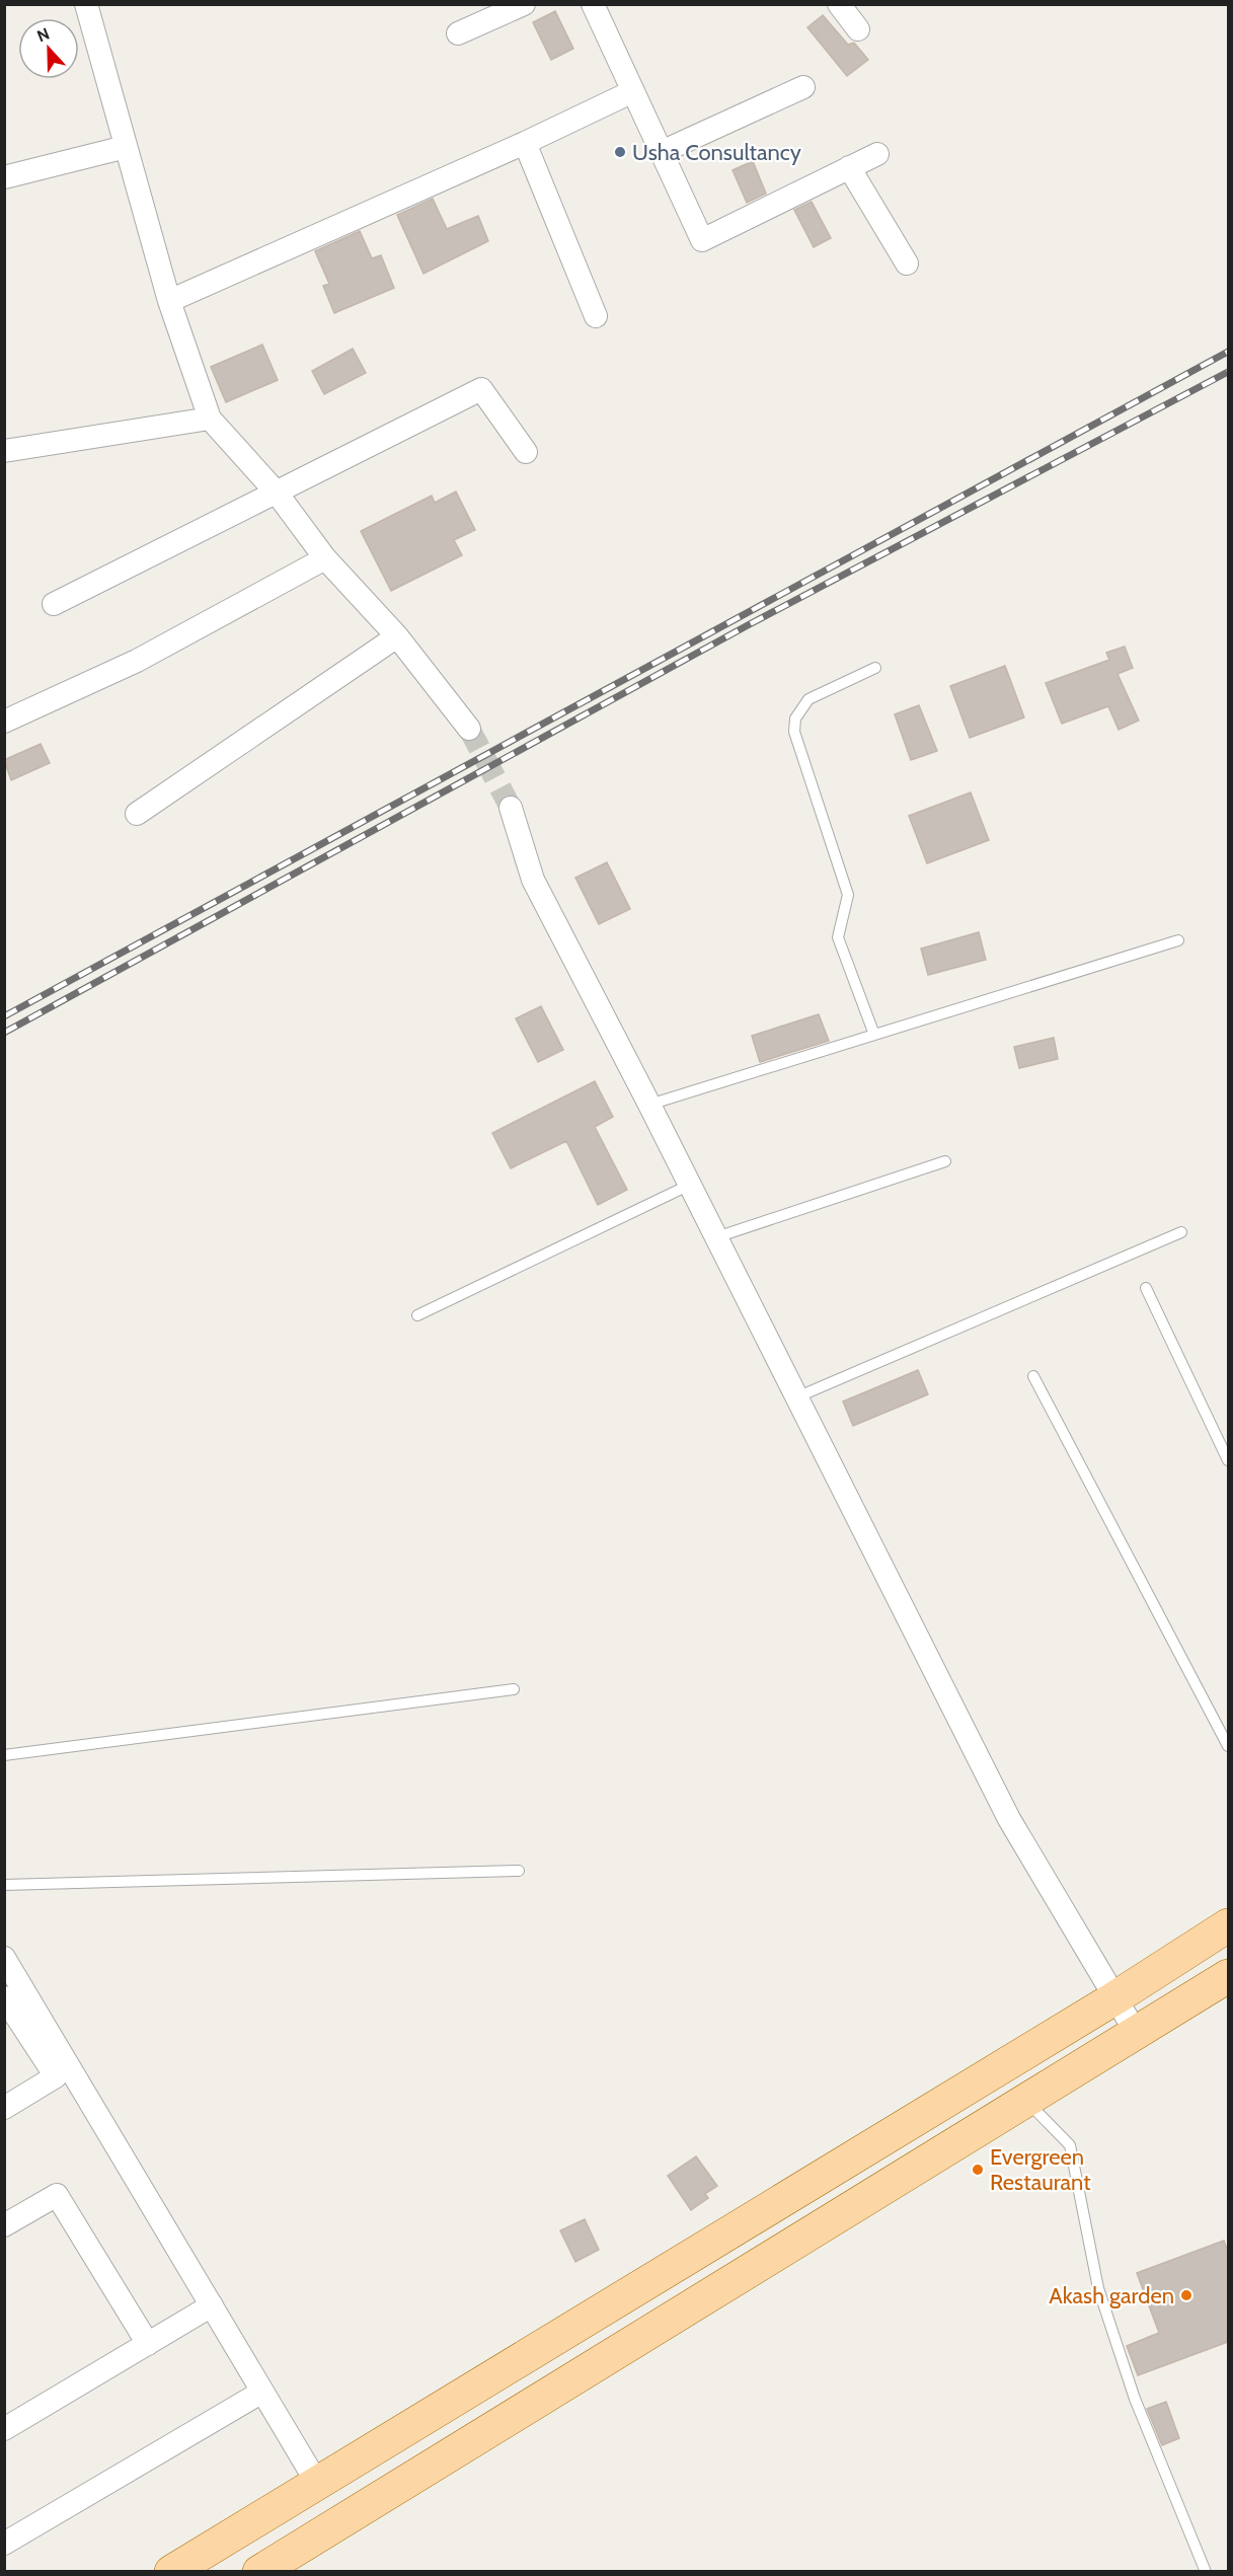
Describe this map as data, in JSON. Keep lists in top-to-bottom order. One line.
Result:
{"places":["Usha Consultancy","Evergreen Restaurant","Akash garden"],"north":"top"}
